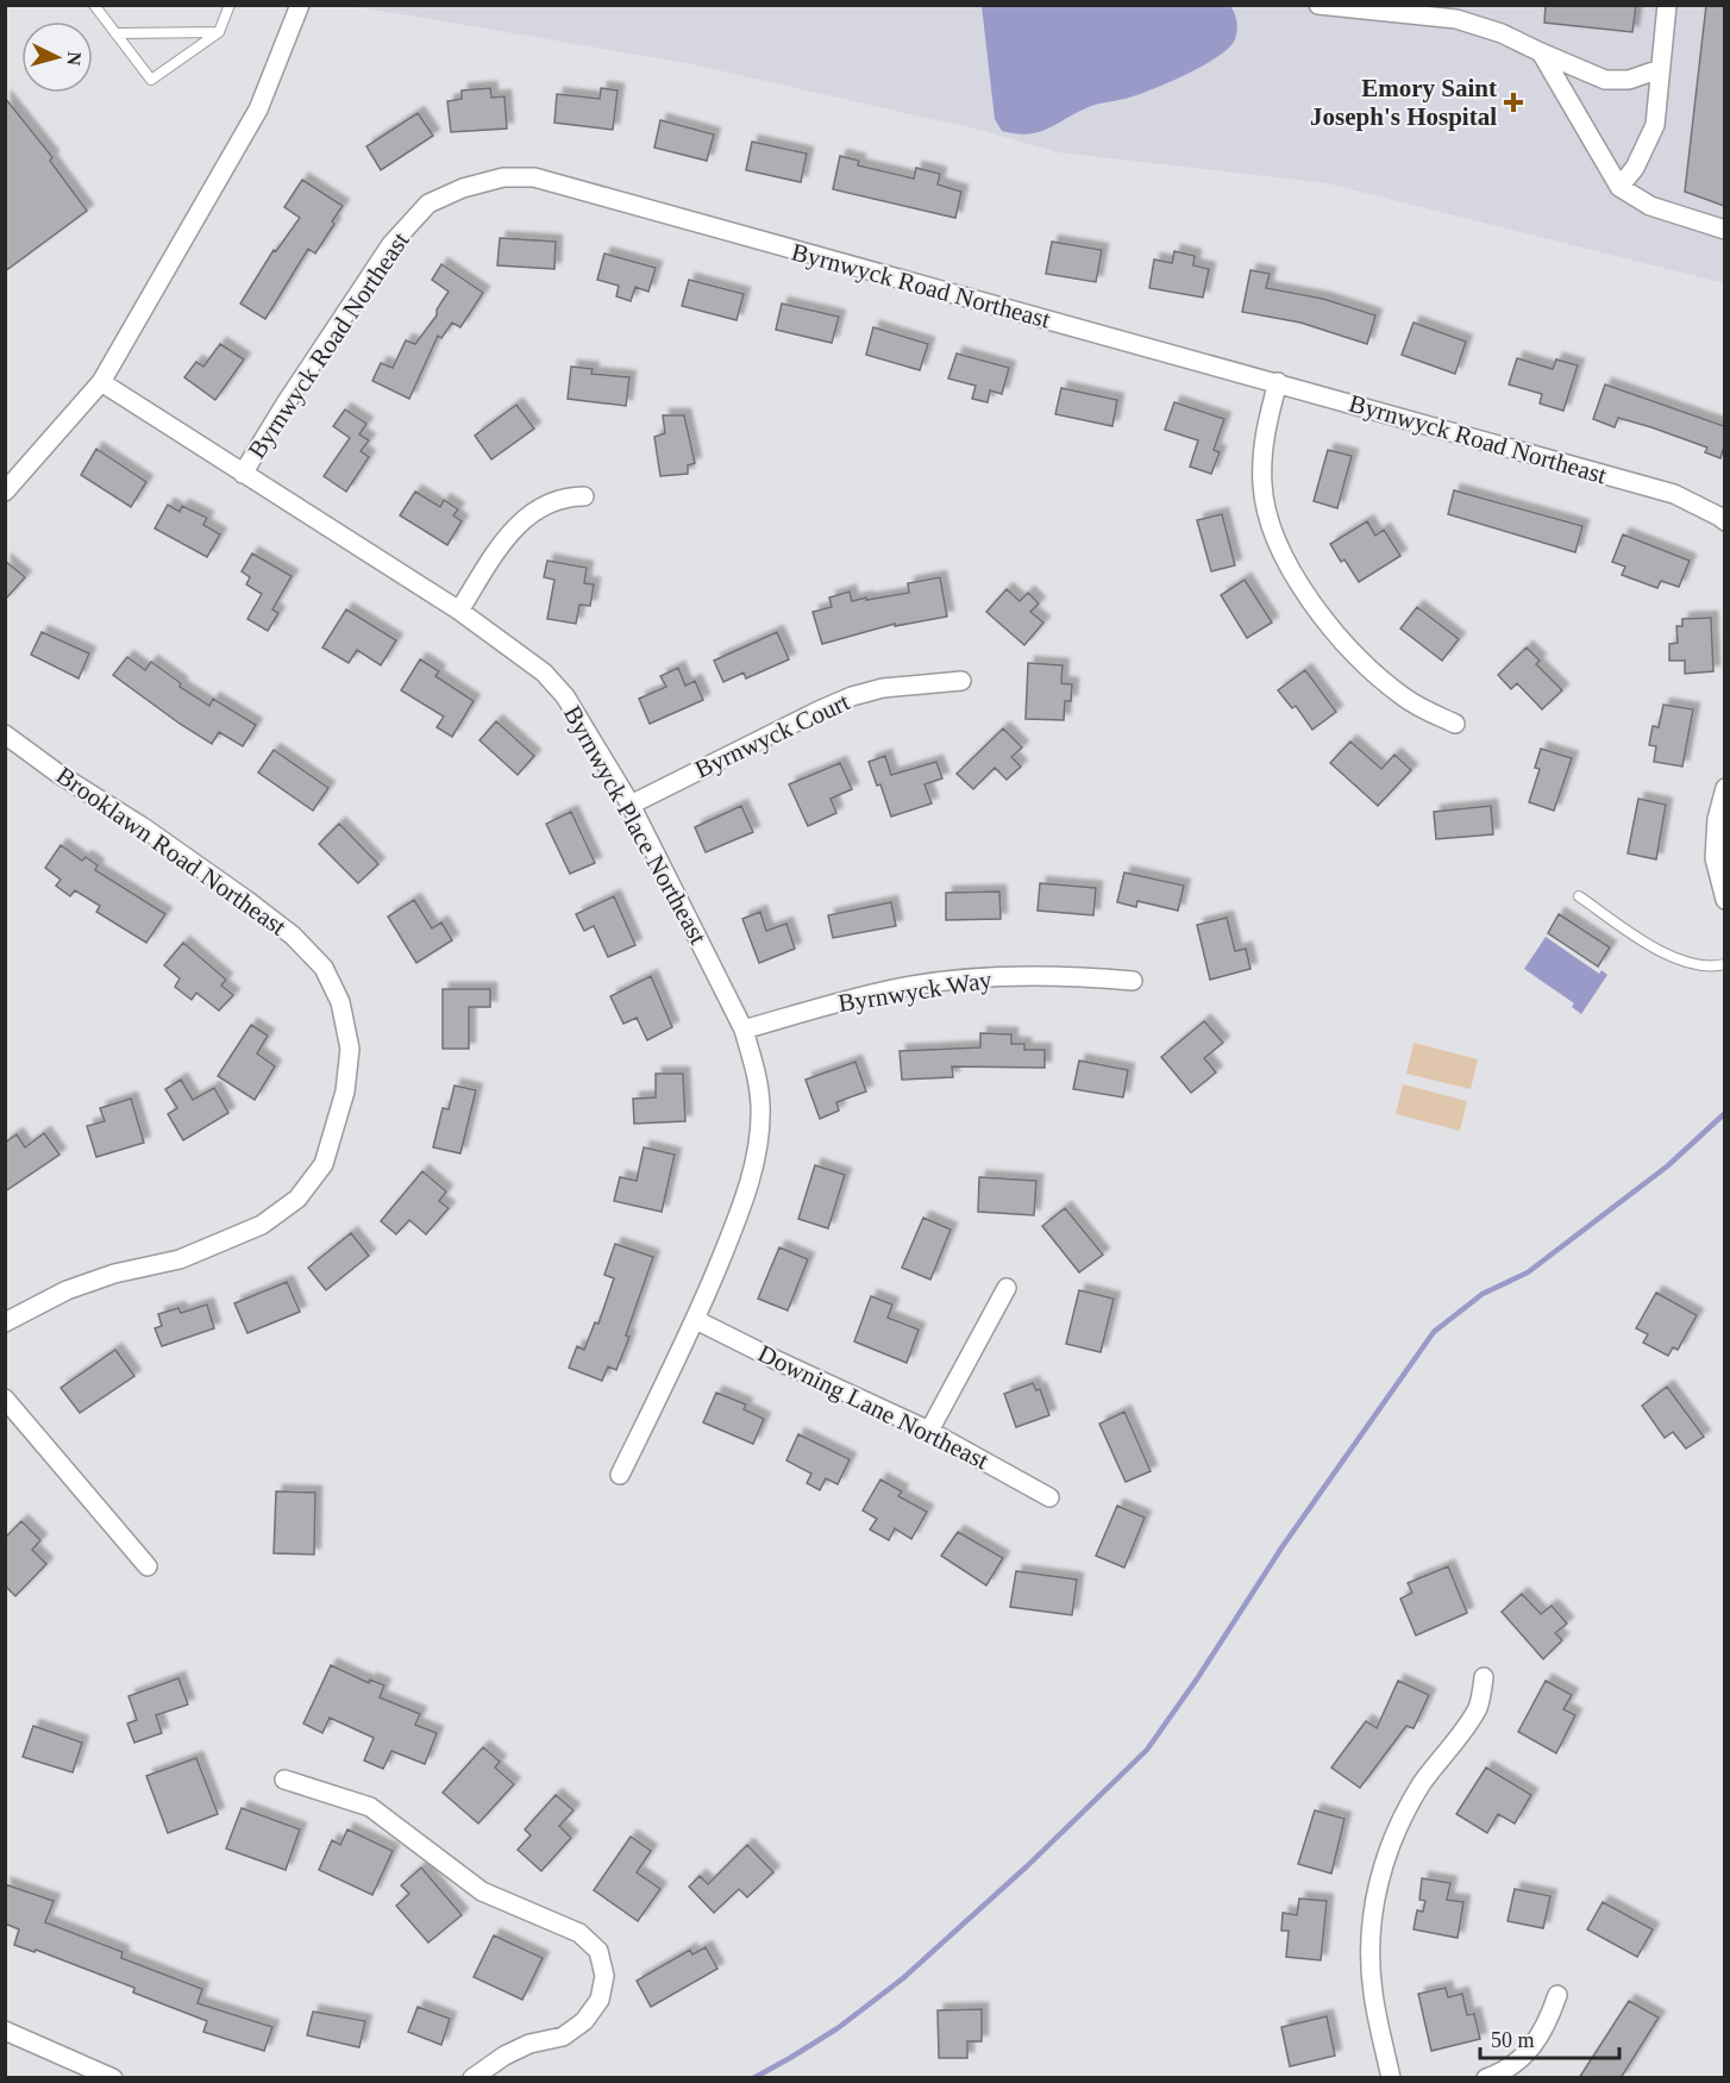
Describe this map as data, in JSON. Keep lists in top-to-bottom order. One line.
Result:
{"streets":{"street":["Byrnwyck Road Northeast","Byrnwyck Court","Byrnwyck Place Northeast","Brooklawn Road Northeast","Byrnwyck Way","Downing Lane Northeast"]},"crossings":[["Byrnwyck Road Northeast","Byrnwyck Place Northeast"],["Byrnwyck Court","Byrnwyck Place Northeast"],["Byrnwyck Place Northeast","Byrnwyck Way"],["Byrnwyck Place Northeast","Downing Lane Northeast"]],"places":{"health":["Emory Saint Joseph's Hospital"]},"scale_bar":"50 m","north":"right"}
